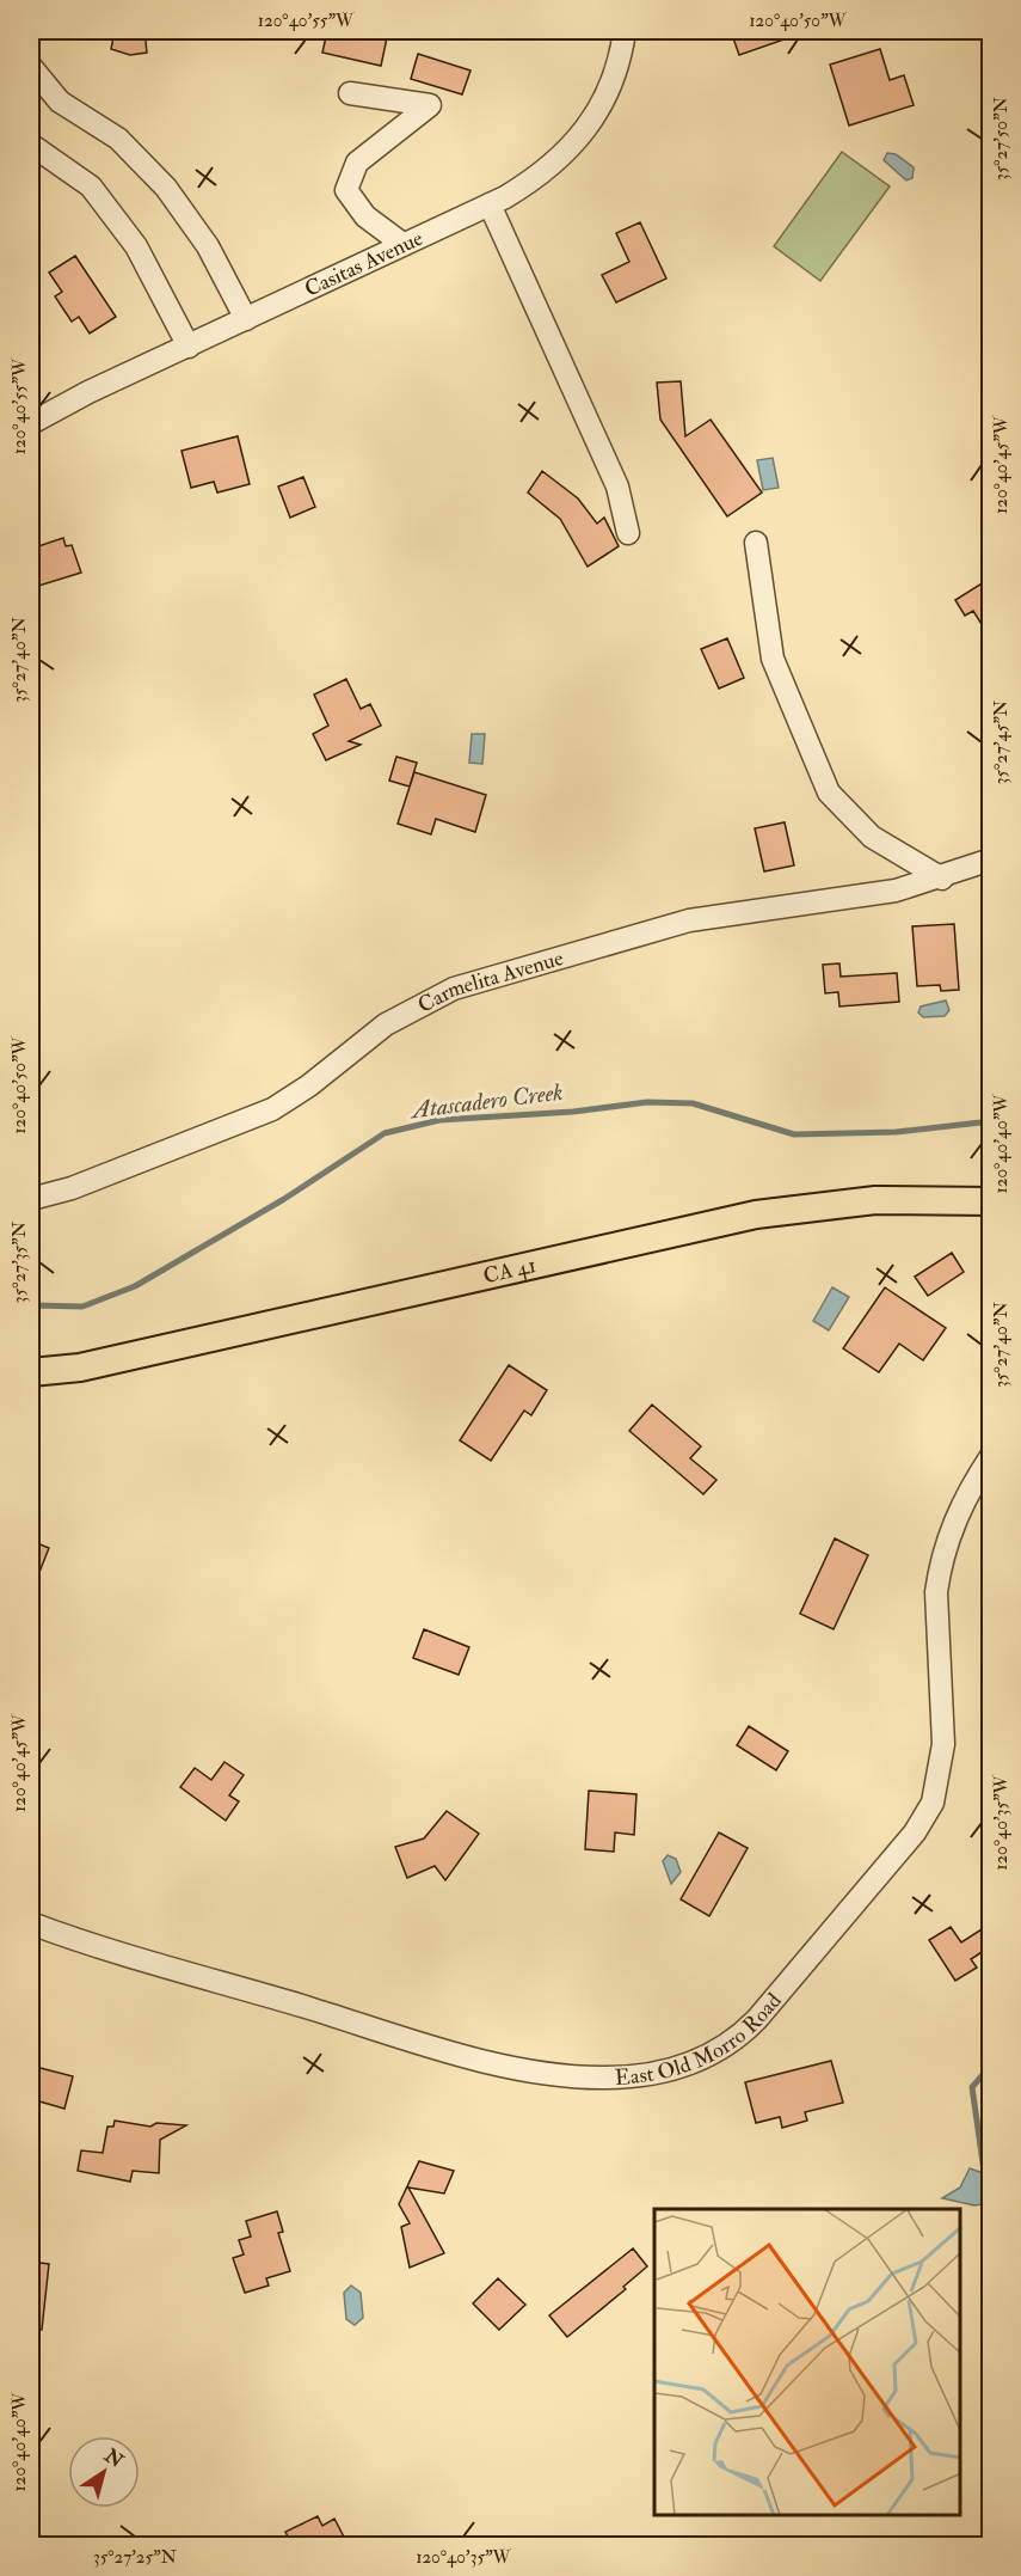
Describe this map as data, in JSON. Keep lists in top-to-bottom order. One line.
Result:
{"streets":{"main road":["CA 41"],"street":["Casitas Avenue","Carmelita Avenue","East Old Morro Road"]},"water":["Atascadero Creek"],"north":"top right","coordinates":["120°40'55\"W","120°40'50\"W","35°27'50\"N","120°40'45\"W","35°27'40\"N","35°27'45\"N","120°40'40\"W","35°27'35\"N","120°40'35\"W","35°27'25\"N"]}
